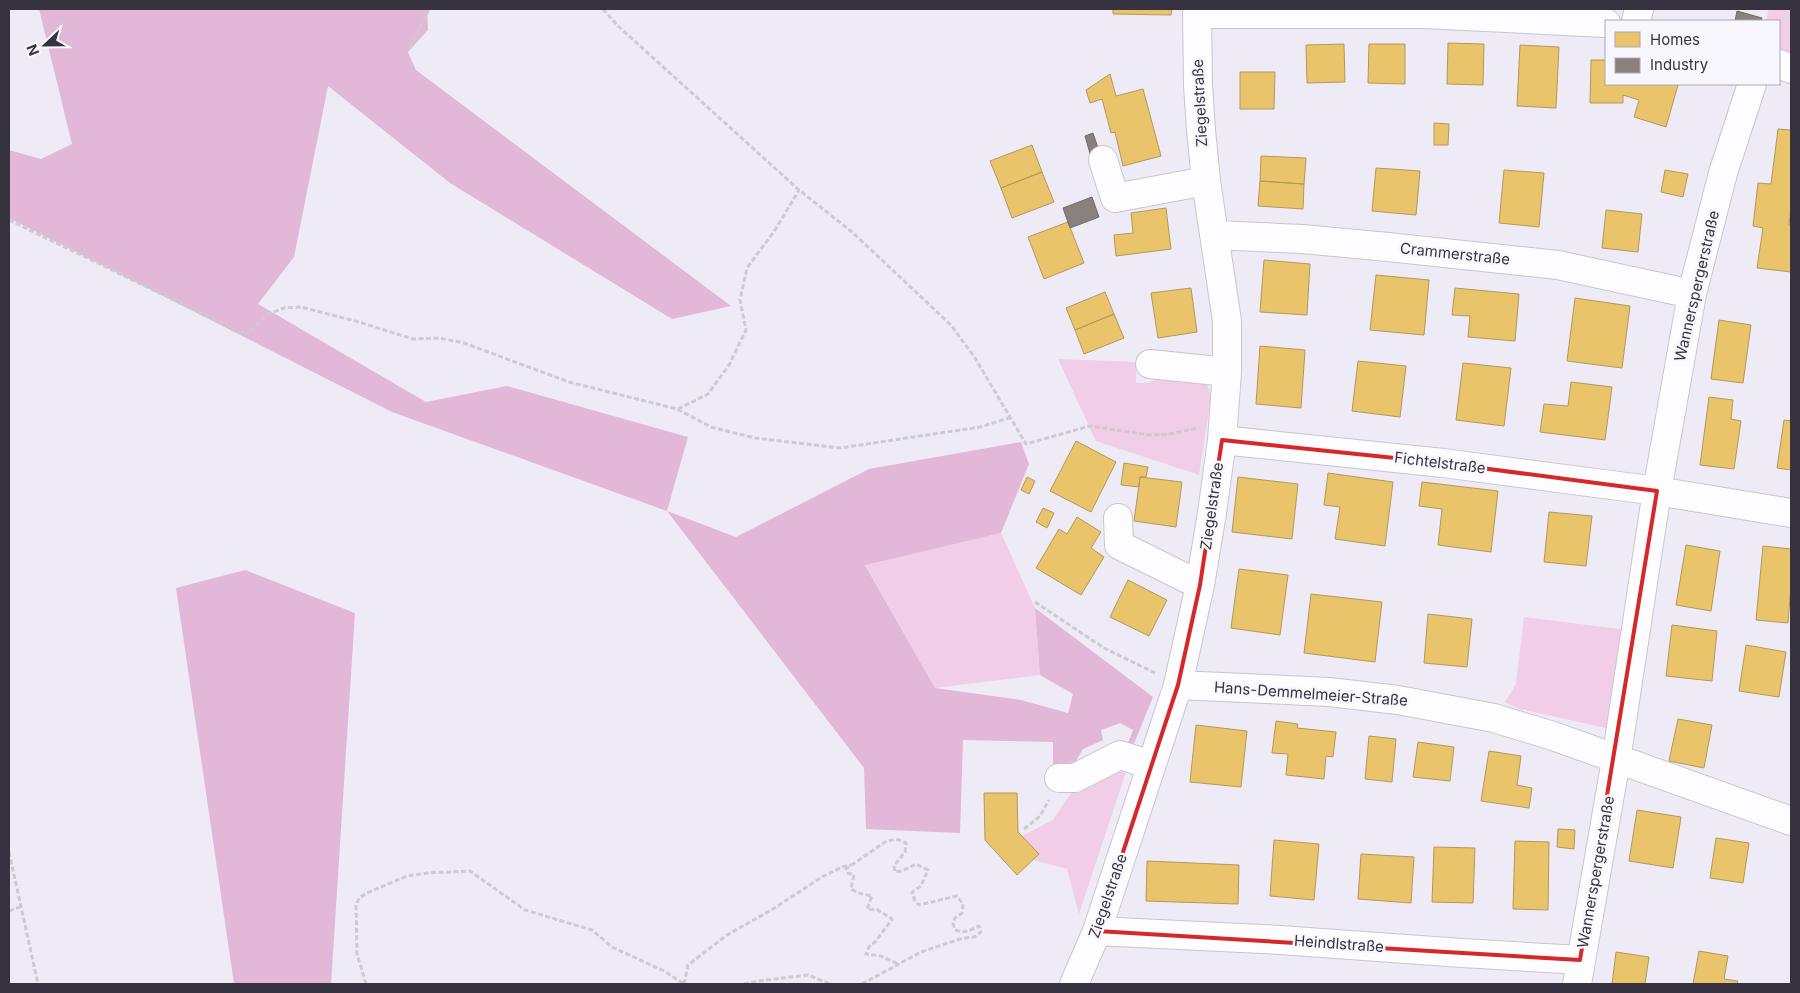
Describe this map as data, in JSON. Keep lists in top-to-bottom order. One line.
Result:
{"streets":{"street":["Ziegelstraße","Crammerstraße","Wannerspergerstraße","Fichtelstraße","Hans-Demmelmeier-Straße","Heindlstraße"]},"crossings":[["Ziegelstraße","Crammerstraße"],["Ziegelstraße","Fichtelstraße"],["Ziegelstraße","Hans-Demmelmeier-Straße"],["Ziegelstraße","Heindlstraße"],["Crammerstraße","Wannerspergerstraße"],["Wannerspergerstraße","Fichtelstraße"],["Wannerspergerstraße","Hans-Demmelmeier-Straße"],["Wannerspergerstraße","Heindlstraße"]],"legend":["Homes","Industry"],"north":"left"}
